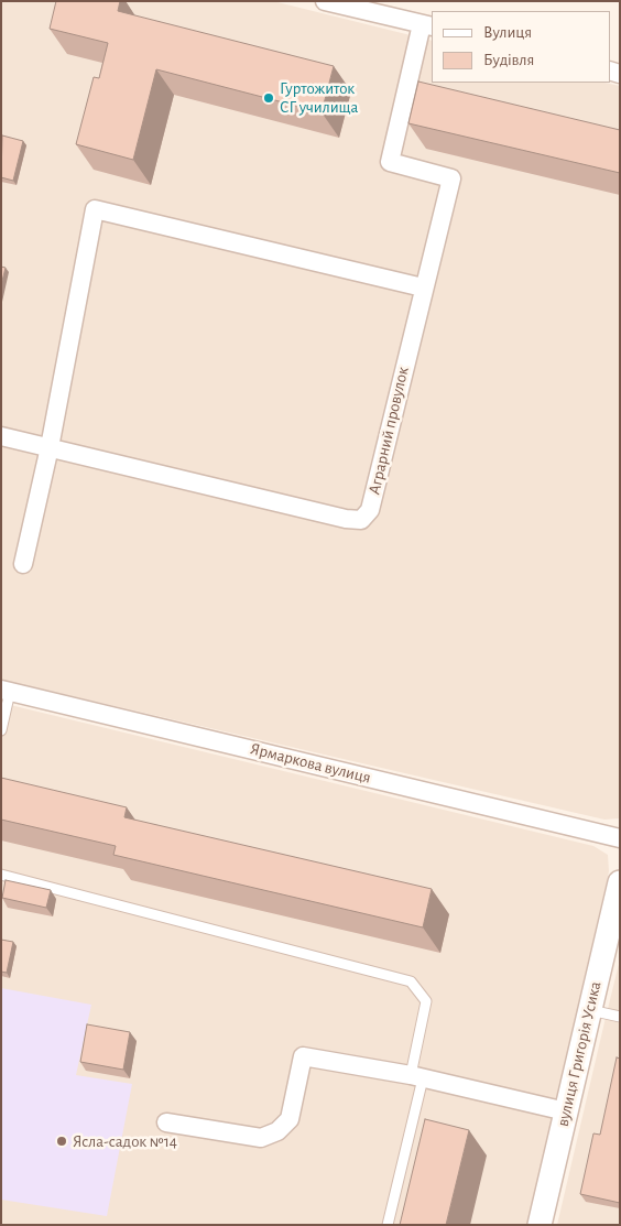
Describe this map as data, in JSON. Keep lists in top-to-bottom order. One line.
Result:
{"streets":{"street":["Аграрний провулок","Ярмаркова вулиця","вулиця Григорія Усика"]},"places":["Гуртожиток СГ училища","Ясла-садок №14"],"legend":["Вулиця","Будівля"]}
